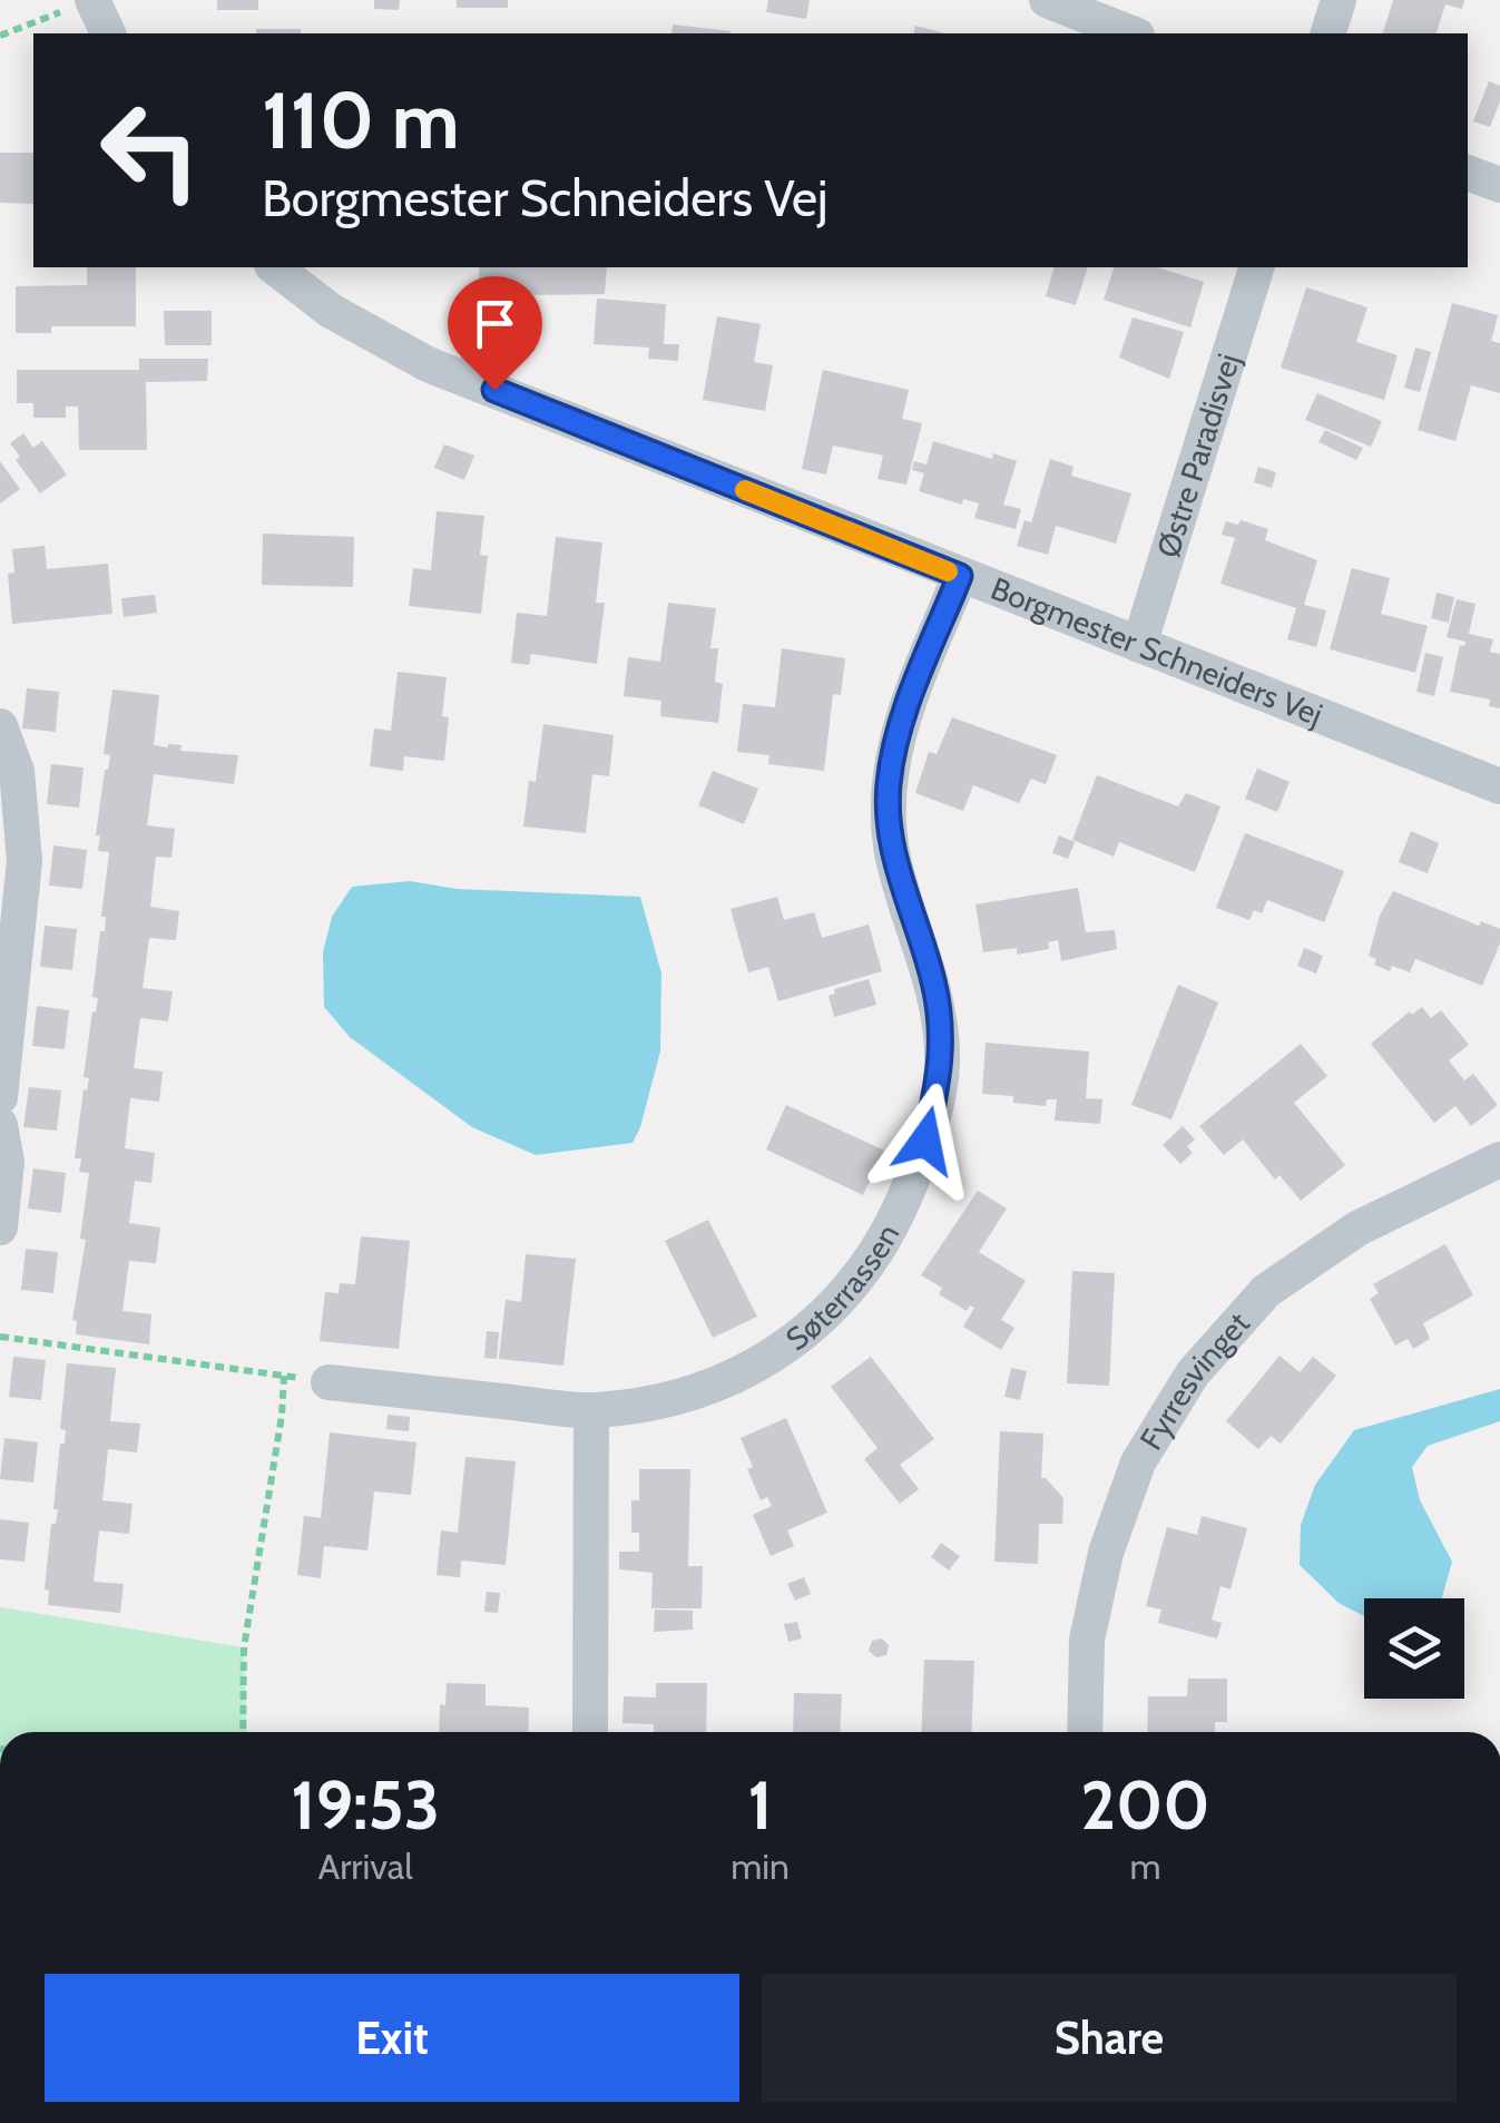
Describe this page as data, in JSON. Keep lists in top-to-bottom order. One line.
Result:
{"streets":{"street":["Østre Paradisvej","Borgmester Schneiders Vej","Søterrassen","Fyrresvinget"]},"crossings":[["Østre Paradisvej","Borgmester Schneiders Vej"],["Borgmester Schneiders Vej","Søterrassen"]],"page":{"turn":["110 m","Borgmester Schneiders Vej"],"eta":["19:53","Arrival","1","min","200","m"],"buttons":["Exit","Share"]}}
